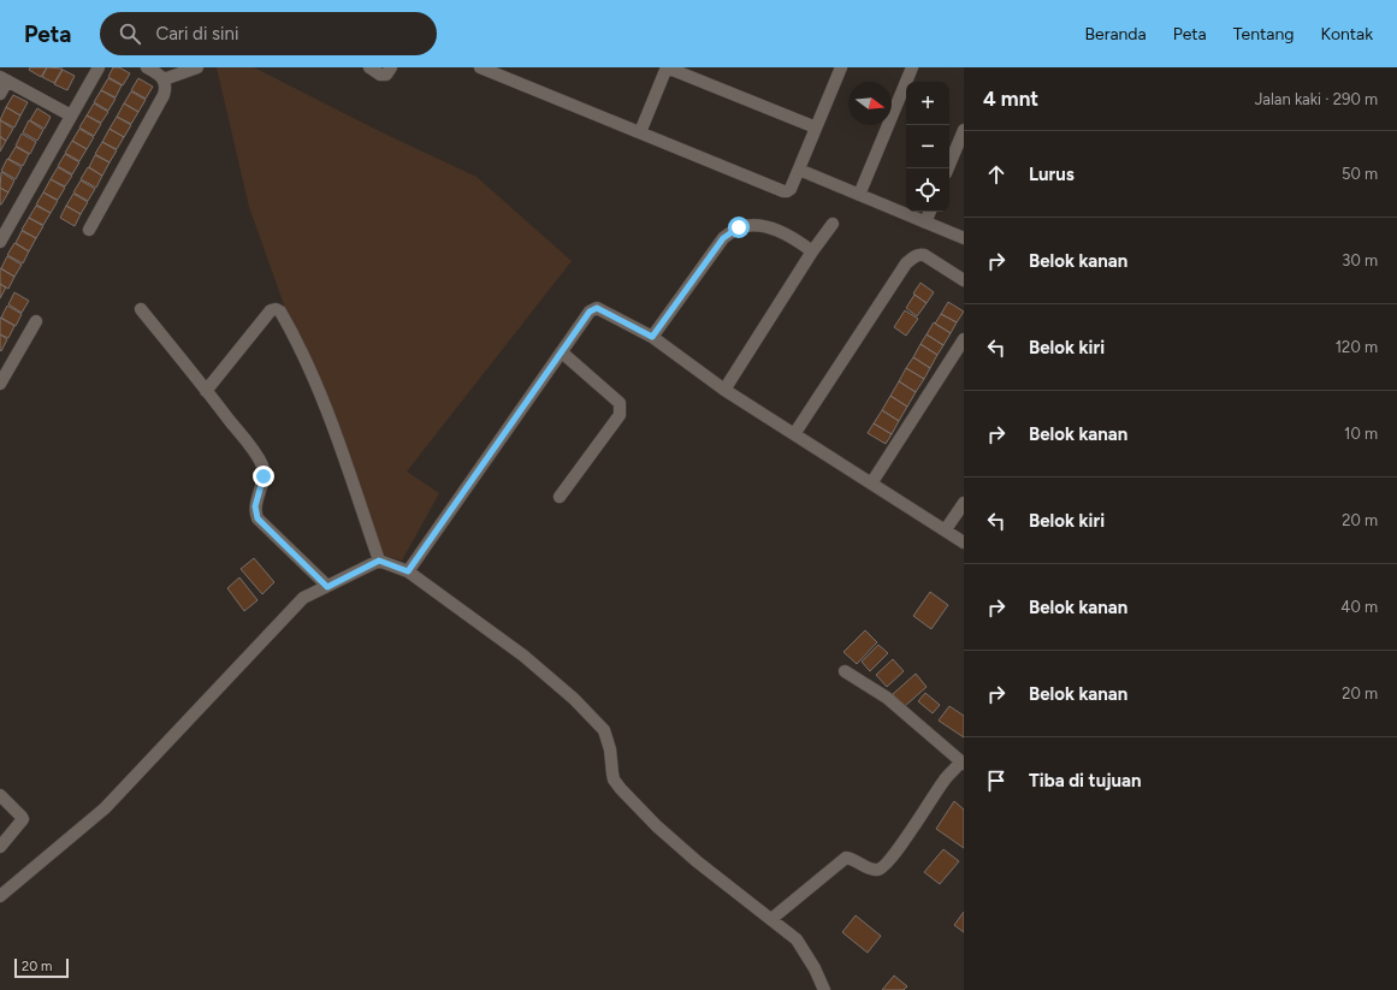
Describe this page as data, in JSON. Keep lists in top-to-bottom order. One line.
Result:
{"scale_bar":"20 m","north":"right","page":{"header":"Peta","search":"Cari di sini","nav":["Beranda","Peta","Tentang","Kontak"],"heading":["4 mnt","Jalan kaki · 290 m"],"map_buttons":["+","−"],"list":[["Lurus","50 m"],["Belok kanan","30 m"],["Belok kiri","120 m"],["Belok kanan","10 m"],["Belok kiri","20 m"],["Belok kanan","40 m"],["Belok kanan","20 m"],"Tiba di tujuan"],"scale":"20 m"}}
